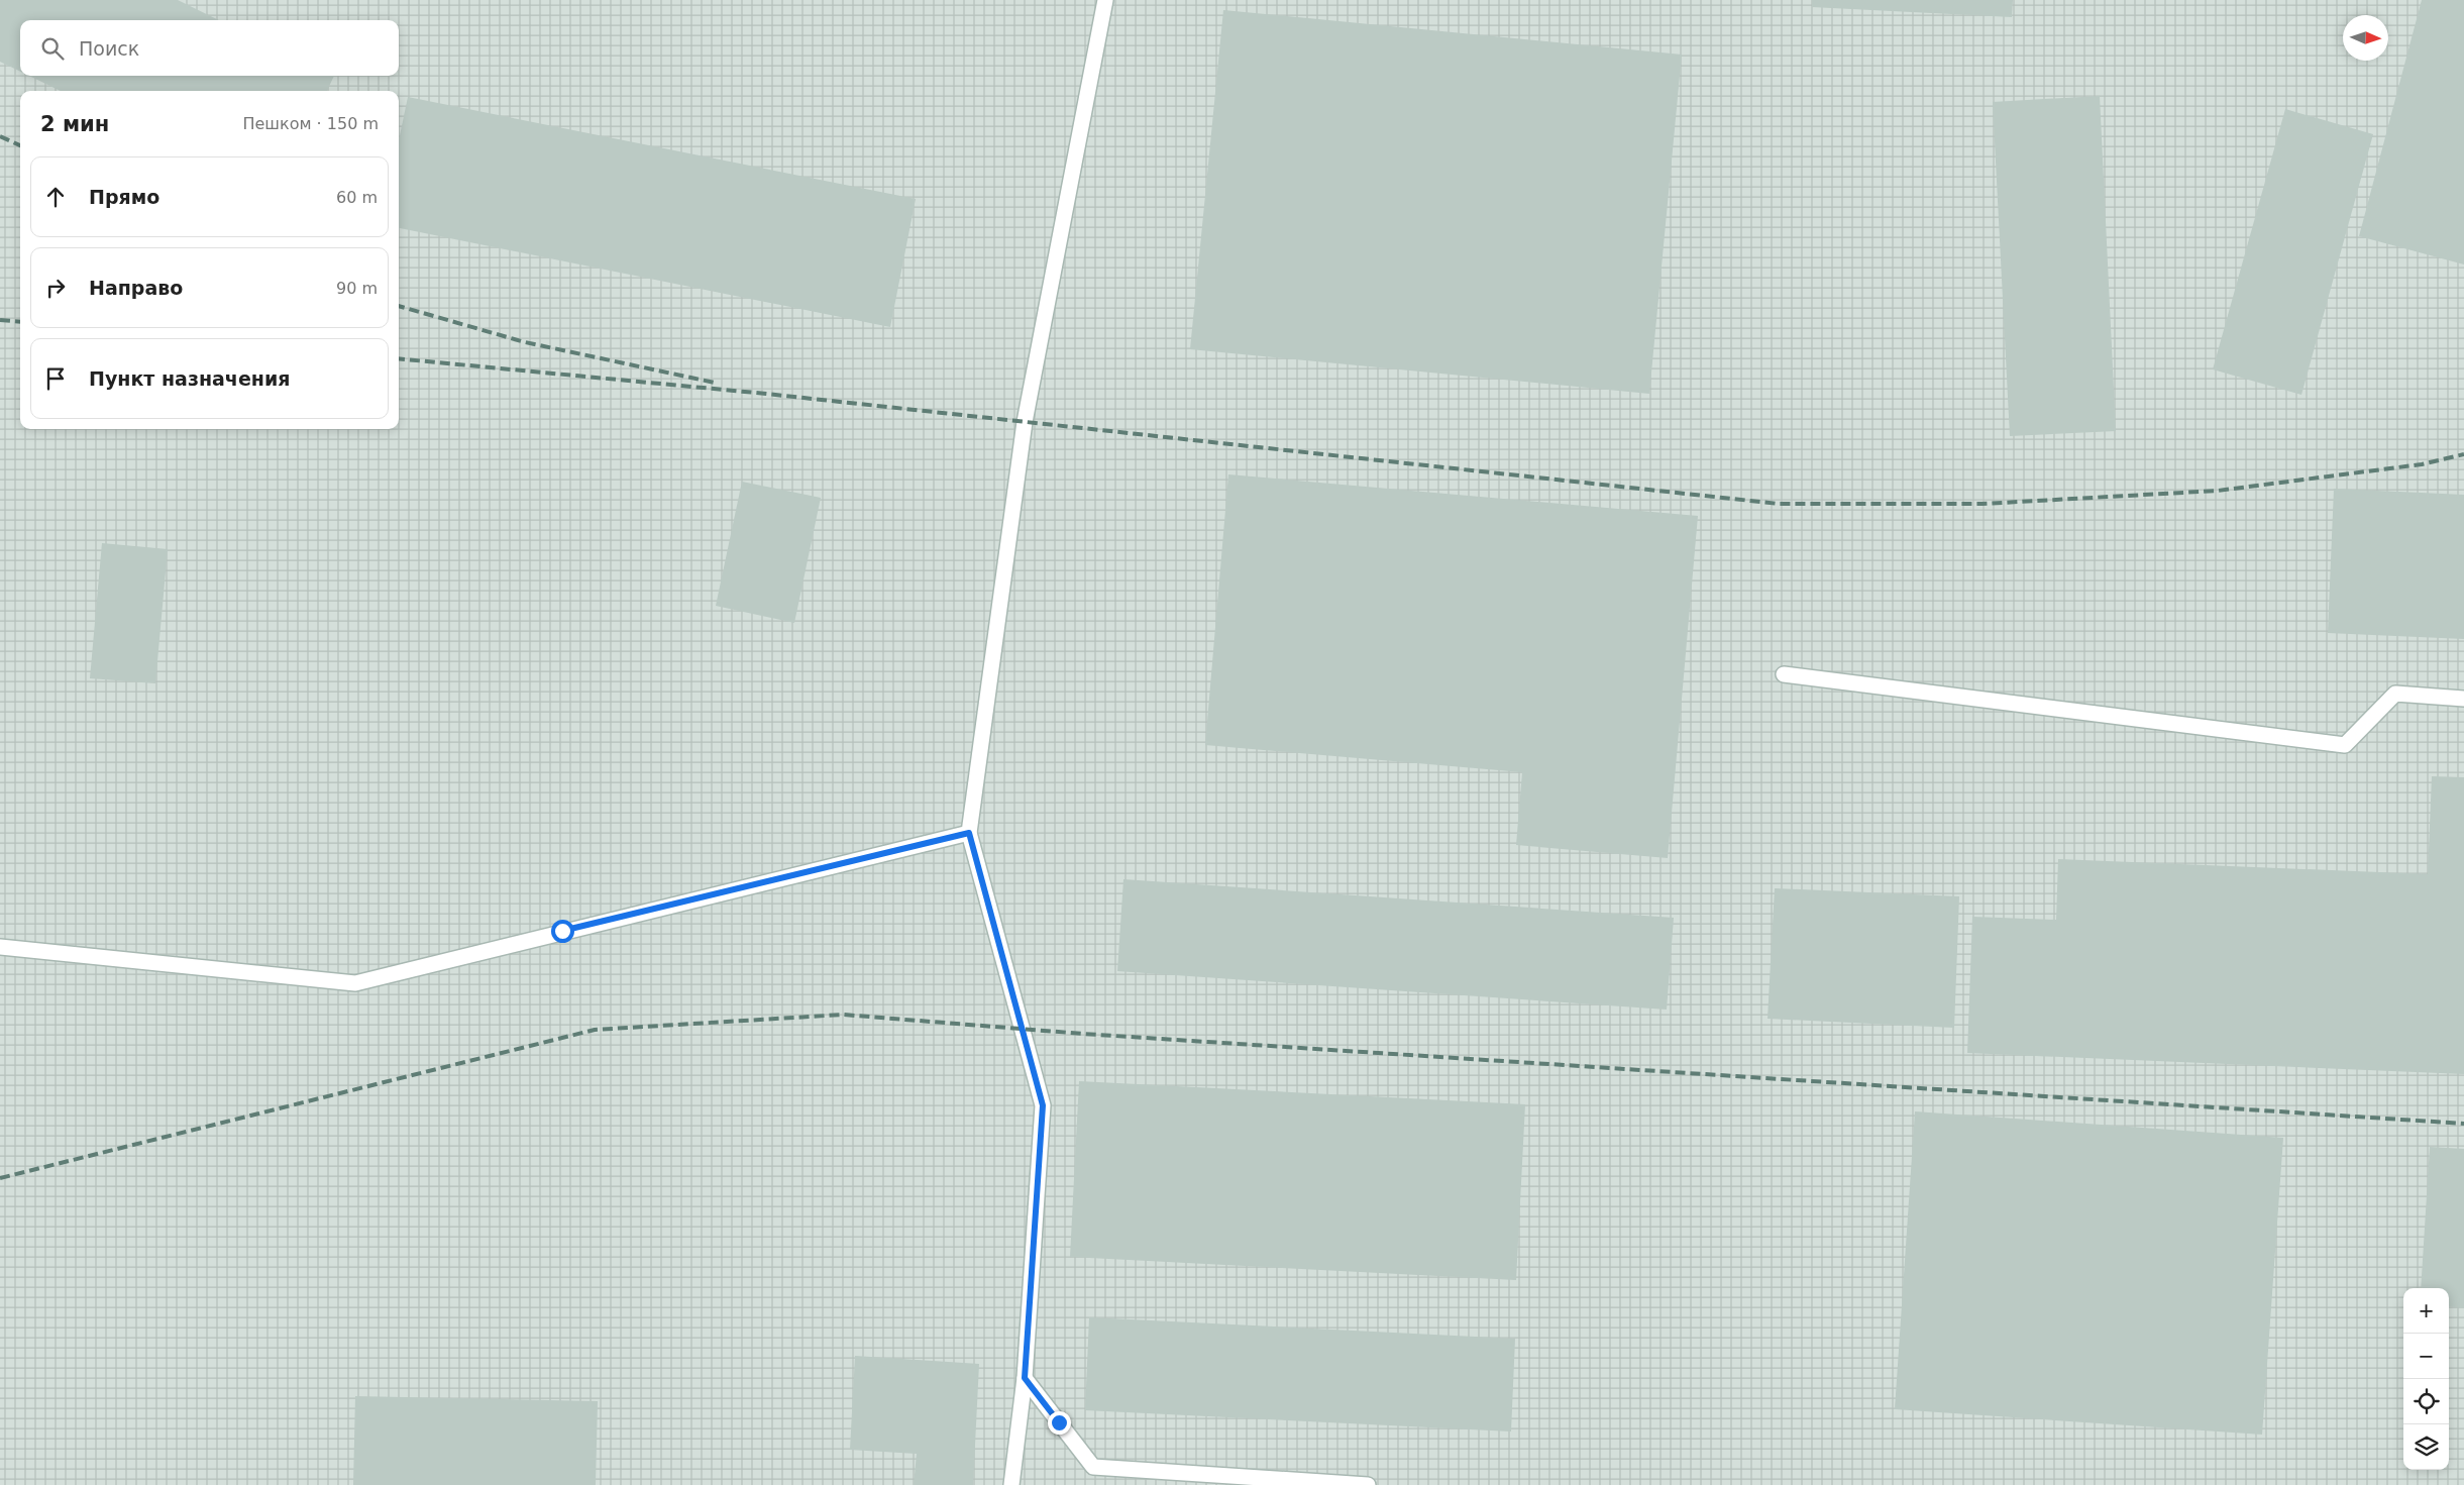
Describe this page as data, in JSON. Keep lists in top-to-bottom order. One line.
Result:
{"north":"right","page":{"search":"Поиск","heading":["2 мин","Пешком · 150 m"],"list":[["Прямо","60 m"],["Направо","90 m"],"Пункт назначения"],"map_buttons":["+","−"]}}
